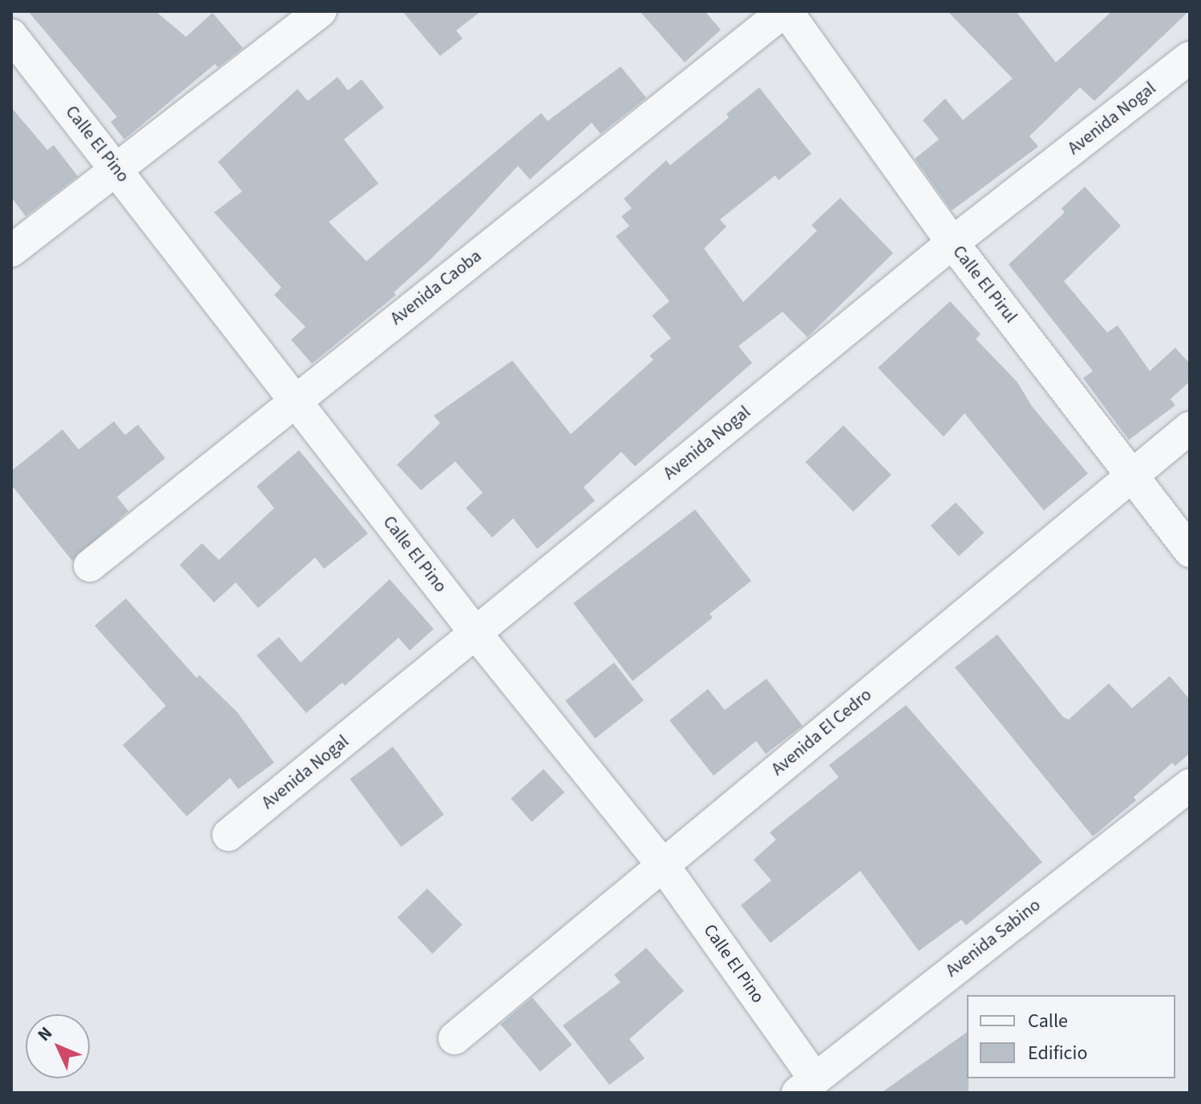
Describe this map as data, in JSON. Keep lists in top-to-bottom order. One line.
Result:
{"streets":{"street":["Avenida Nogal","Calle El Pino","Calle El Pirul","Avenida Caoba","Avenida El Cedro","Avenida Sabino"]},"crossings":[["Avenida Nogal","Calle El Pino"],["Avenida Nogal","Calle El Pirul"],["Calle El Pino","Avenida Caoba"],["Calle El Pino","Avenida El Cedro"],["Calle El Pino","Avenida Sabino"],["Calle El Pirul","Avenida Caoba"],["Calle El Pirul","Avenida El Cedro"]],"legend":["Calle","Edificio"],"north":"top left"}
